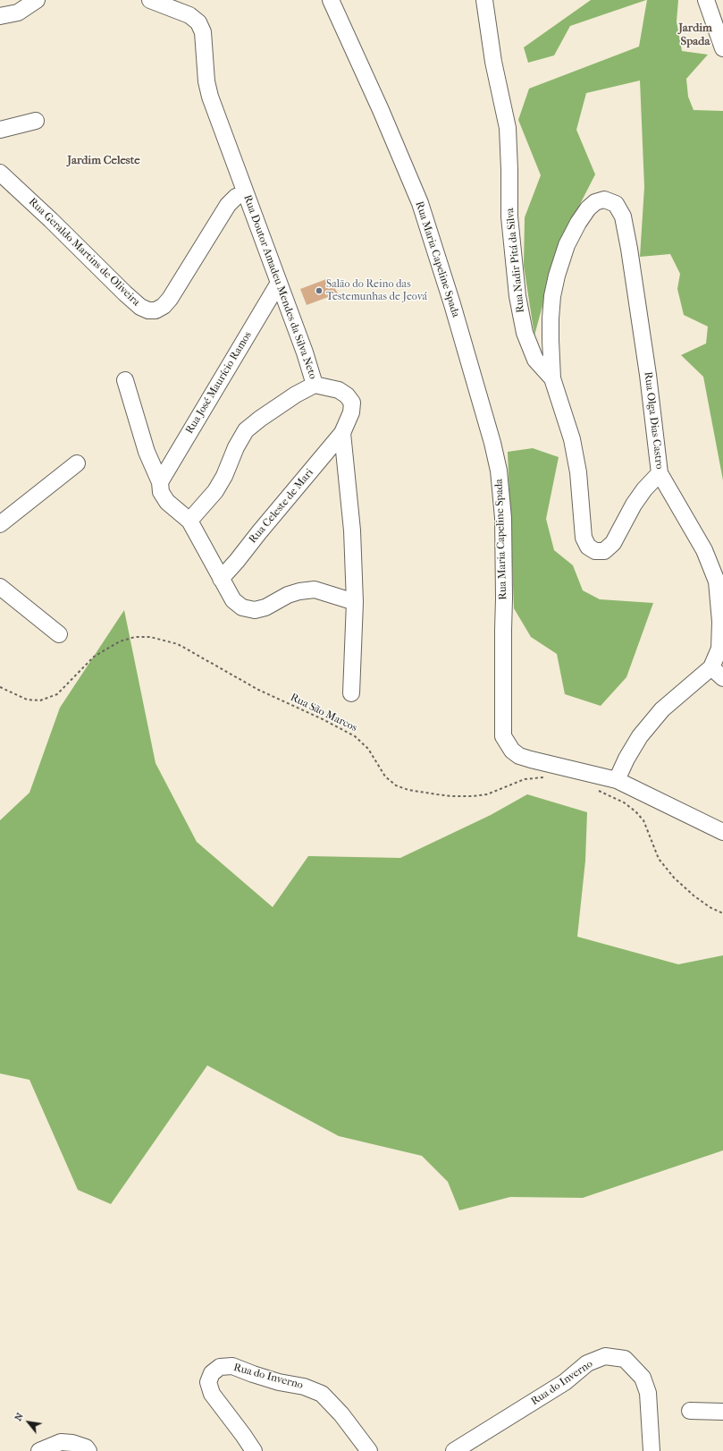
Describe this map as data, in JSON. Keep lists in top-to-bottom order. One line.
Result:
{"streets":{"street":["Rua Geraldo Martins de Oliveira","Rua Maria Capeline Spada","Rua Nadir Pitá da Silva","Rua Doutor Amadeu Mendes da Silva Neto","Rua José Maurício Ramos","Rua Olga Dias Castro","Rua Celeste de Mari","Rua do Inverno"],"path":["Rua São Marcos"]},"crossings":[["Rua Geraldo Martins de Oliveira","Rua Doutor Amadeu Mendes da Silva Neto"],["Rua Maria Capeline Spada","Rua Olga Dias Castro"],["Rua Nadir Pitá da Silva","Rua Olga Dias Castro"],["Rua Doutor Amadeu Mendes da Silva Neto","Rua José Maurício Ramos"],["Rua Doutor Amadeu Mendes da Silva Neto","Rua Celeste de Mari"]],"districts":["Jardim Spada","Jardim Celeste"],"places":["Salão do Reino das Testemunhas de Jeová"],"north":"top left"}
